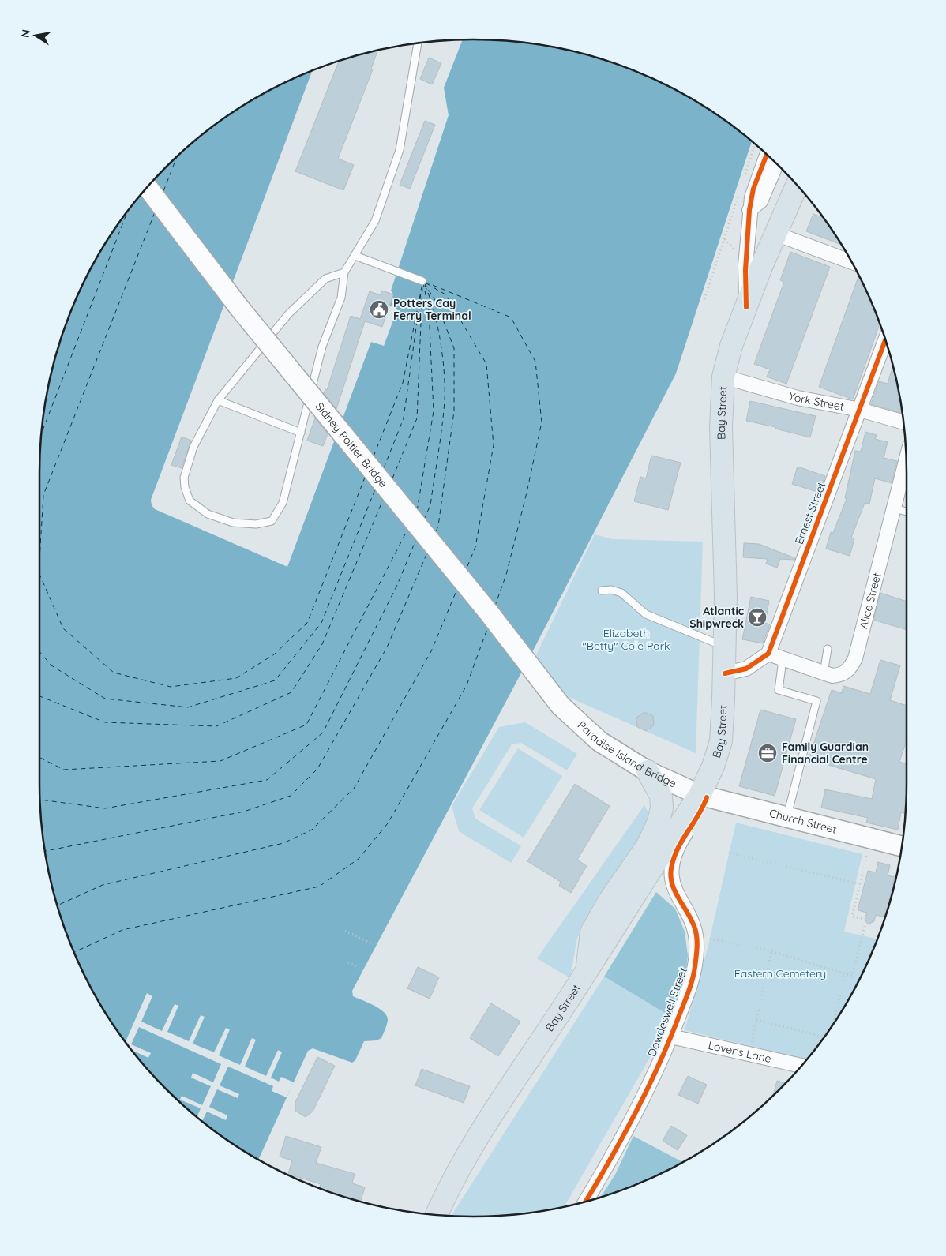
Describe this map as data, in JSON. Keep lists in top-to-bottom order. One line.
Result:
{"streets":{"highway":["Bay Street"],"main road":["Sidney Poitier Bridge","Paradise Island Bridge","Church Street"],"street":["York Street","Ernest Street","Alice Street","Dowdeswell Street","Lover's Lane"]},"crossings":[["York Street","Bay Street"],["York Street","Ernest Street"],["Bay Street","Paradise Island Bridge"],["Bay Street","Church Street"],["Bay Street","Dowdeswell Street"],["Sidney Poitier Bridge","Paradise Island Bridge"],["Ernest Street","Alice Street"],["Paradise Island Bridge","Church Street"],["Paradise Island Bridge","Dowdeswell Street"],["Church Street","Dowdeswell Street"],["Dowdeswell Street","Lover's Lane"]],"parks":["Elizabeth \"Betty\" Cole Park","Eastern Cemetery"],"places":{"public building":["Potters Cay Ferry Terminal"],"bar":["Atlantic Shipwreck"],"office":["Family Guardian Financial Centre"]},"north":"left"}
